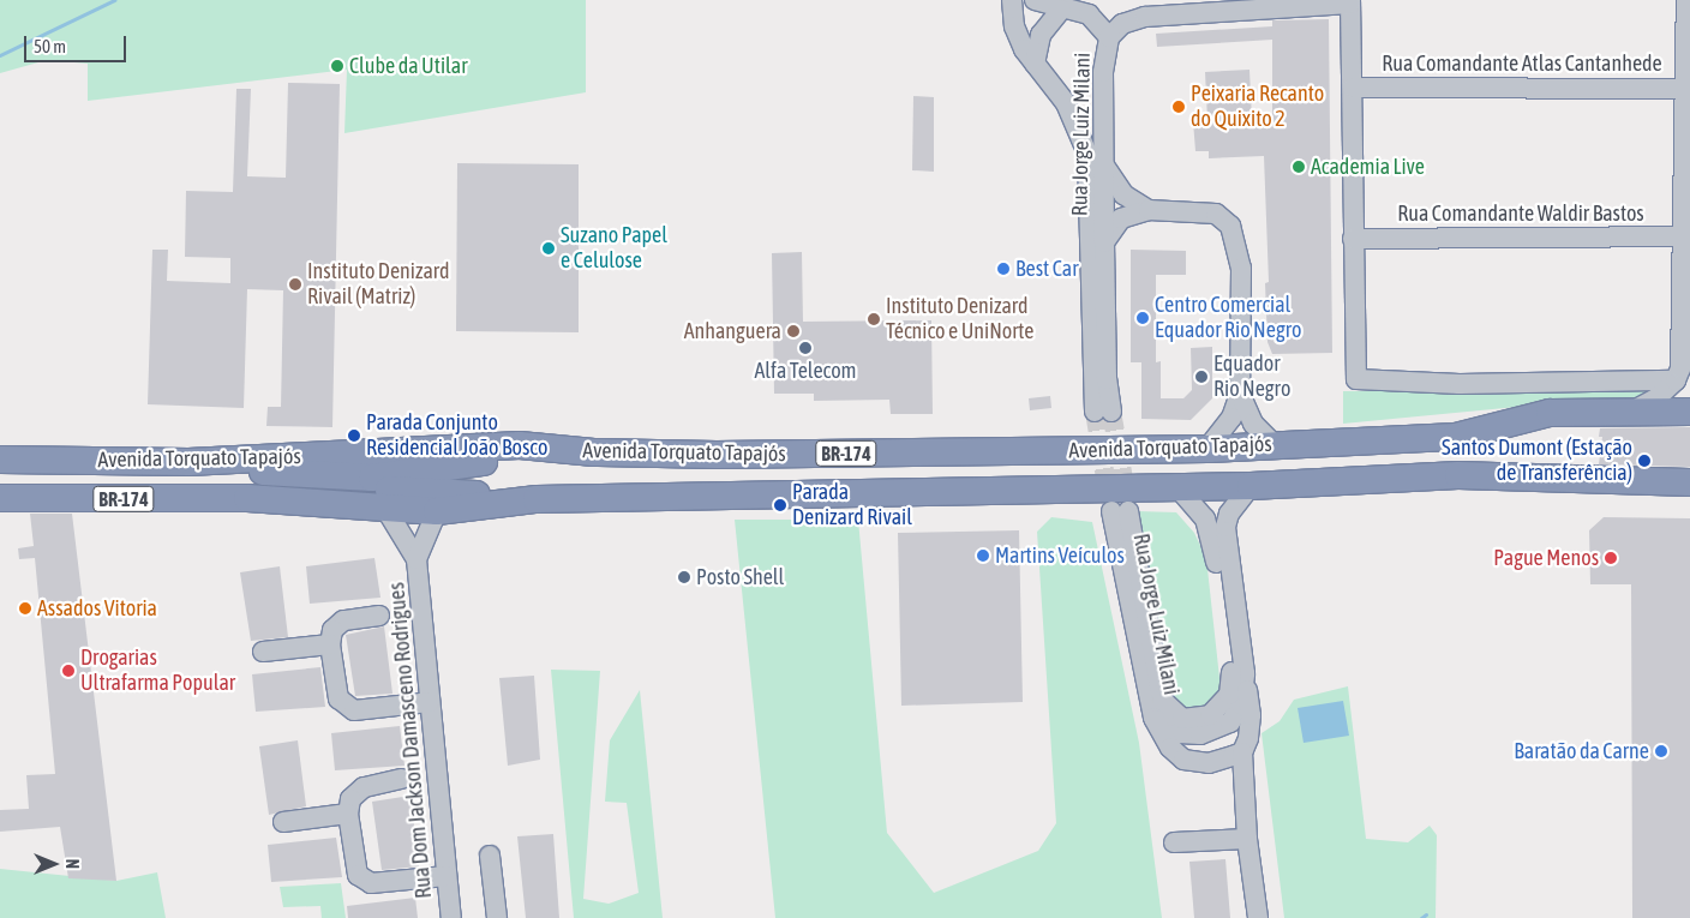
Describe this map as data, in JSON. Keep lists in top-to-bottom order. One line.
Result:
{"streets":{"highway":["Avenida Torquato Tapajós","BR-174"],"street":["Rua Comandante Atlas Cantanhede","Rua Jorge Luiz Milani","Rua Comandante Waldir Bastos","Rua Dom Jackson Damasceno Rodrigues"]},"crossings":[["Rua Jorge Luiz Milani","Avenida Torquato Tapajós"],["Avenida Torquato Tapajós","Rua Dom Jackson Damasceno Rodrigues"]],"places":["Clube da Utilar","Peixaria Recanto do Quixito 2","Academia Live","Suzano Papel e Celulose","Best Car","Instituto Denizard Rivail (Matriz)","Centro Comercial Equador Rio Negro","Instituto Denizard Técnico e UniNorte","Anhanguera","Alfa Telecom","Equador Rio Negro","Parada Conjunto Residencial João Bosco","Santos Dumont (Estação de Transferência)","Parada Denizard Rivail","Martins Veículos","Pague Menos","Posto Shell","Assados Vitoria","Drogarias Ultrafarma Popular","Baratão da Carne"],"scale_bar":"50 m","north":"right"}
